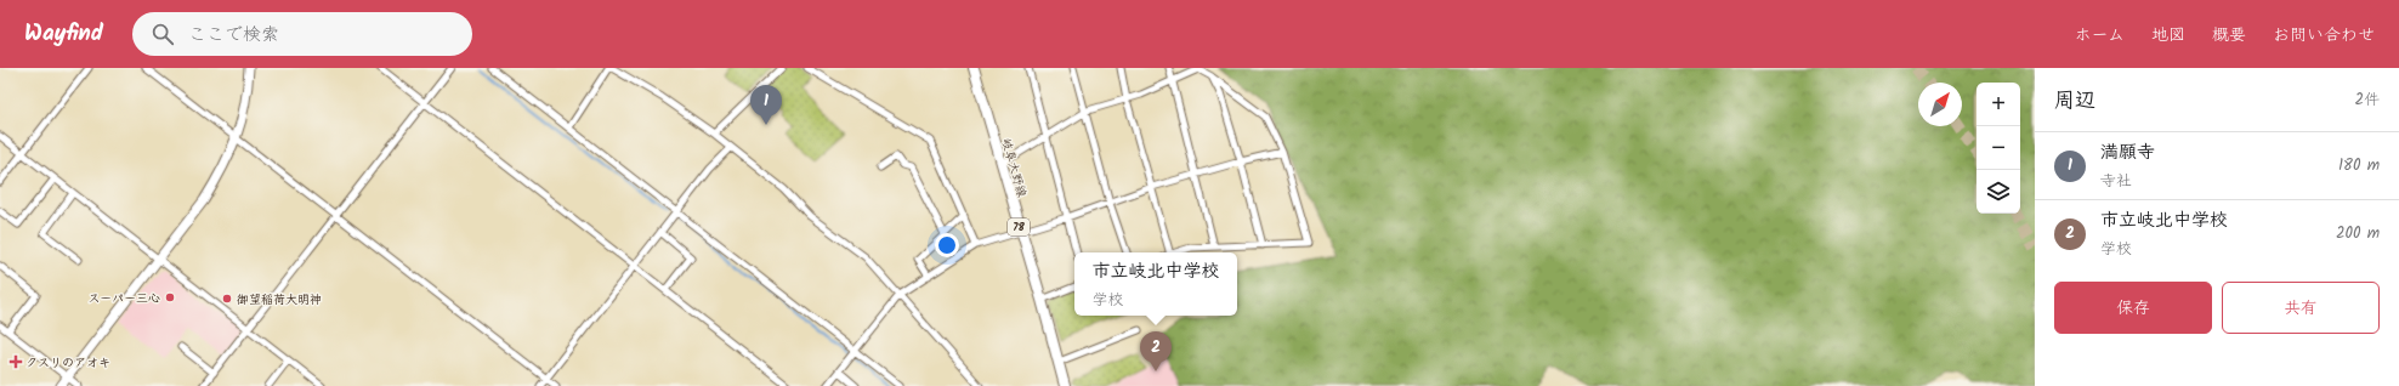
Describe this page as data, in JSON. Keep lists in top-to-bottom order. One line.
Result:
{"streets":{"main road":["岐阜大野線","78"]},"places":{"other":["スーパー三心","御望稲荷大明神"],"health":["クスリのアオキ"]},"north":"top right","page":{"header":"Wayfind","search":"ここで検索","nav":["ホーム","地図","概要","お問い合わせ"],"heading":["周辺","2件"],"map_buttons":["+","−"],"pins":["1","2"],"list":[{"mark":"1","name":"満願寺","note":"寺社","value":"180 m"},{"mark":"2","name":"市立岐北中学校","note":"学校","value":"200 m"}],"popup":["市立岐北中学校","学校"],"buttons":["保存","共有"]}}
